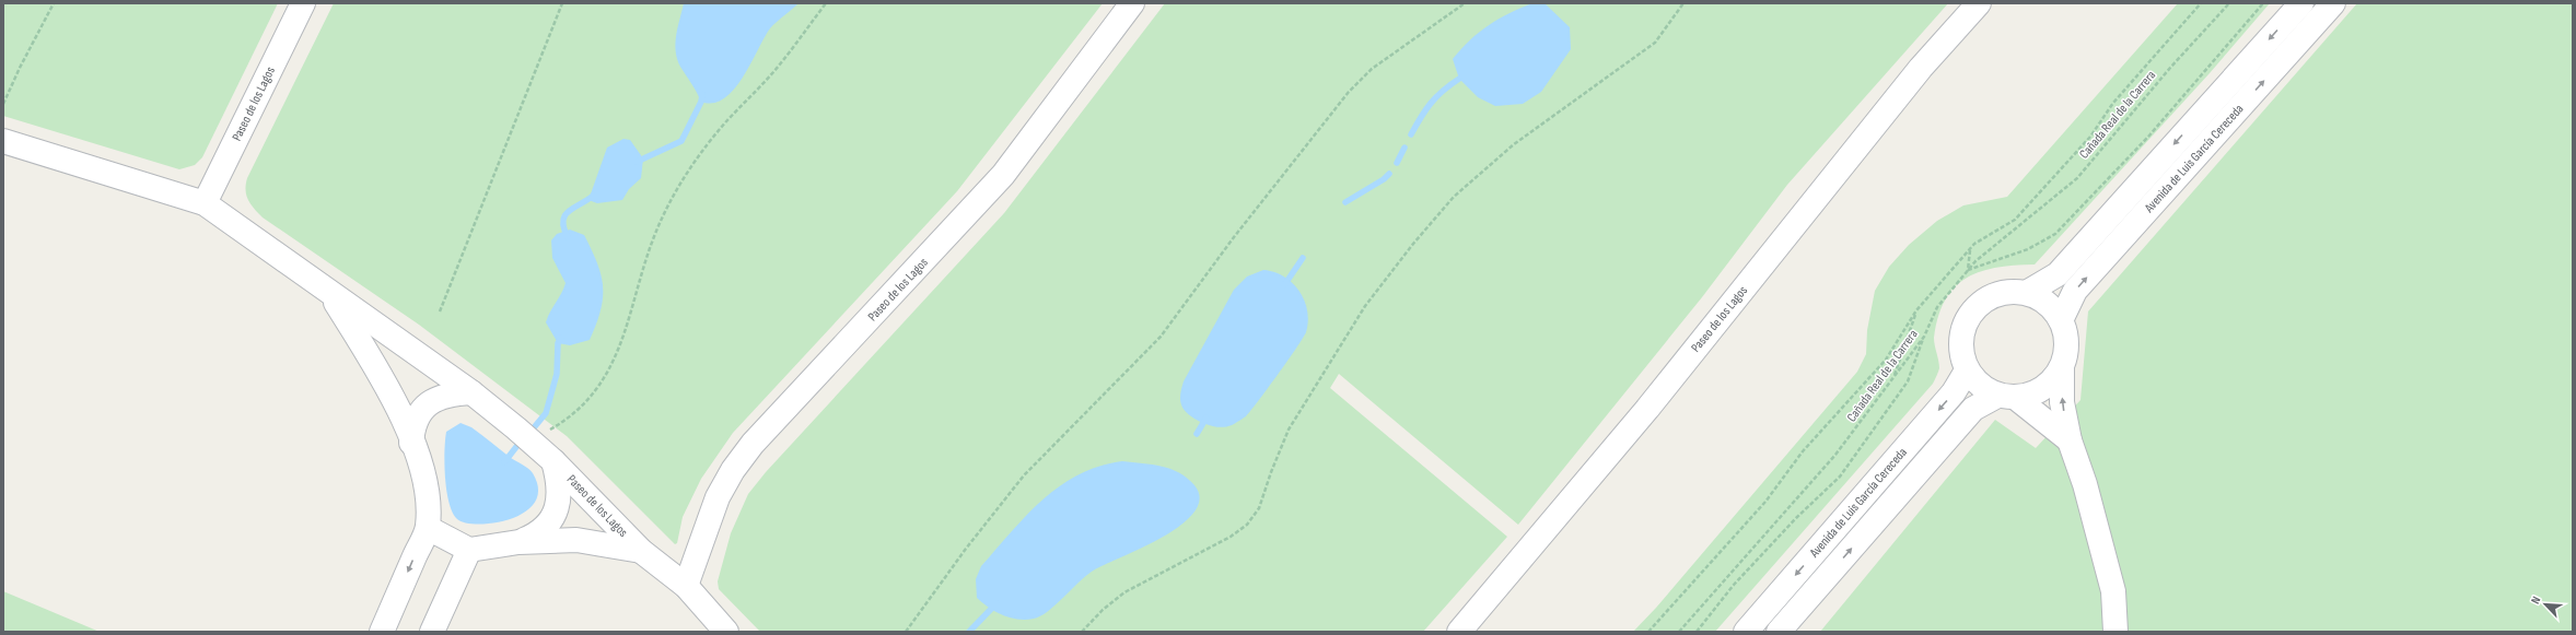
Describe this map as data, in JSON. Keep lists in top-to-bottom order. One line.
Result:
{"streets":{"street":["Paseo de los Lagos","Avenida de Luis García Cereceda"],"path":["Cañada Real de la Carrera"]},"north":"top left"}
